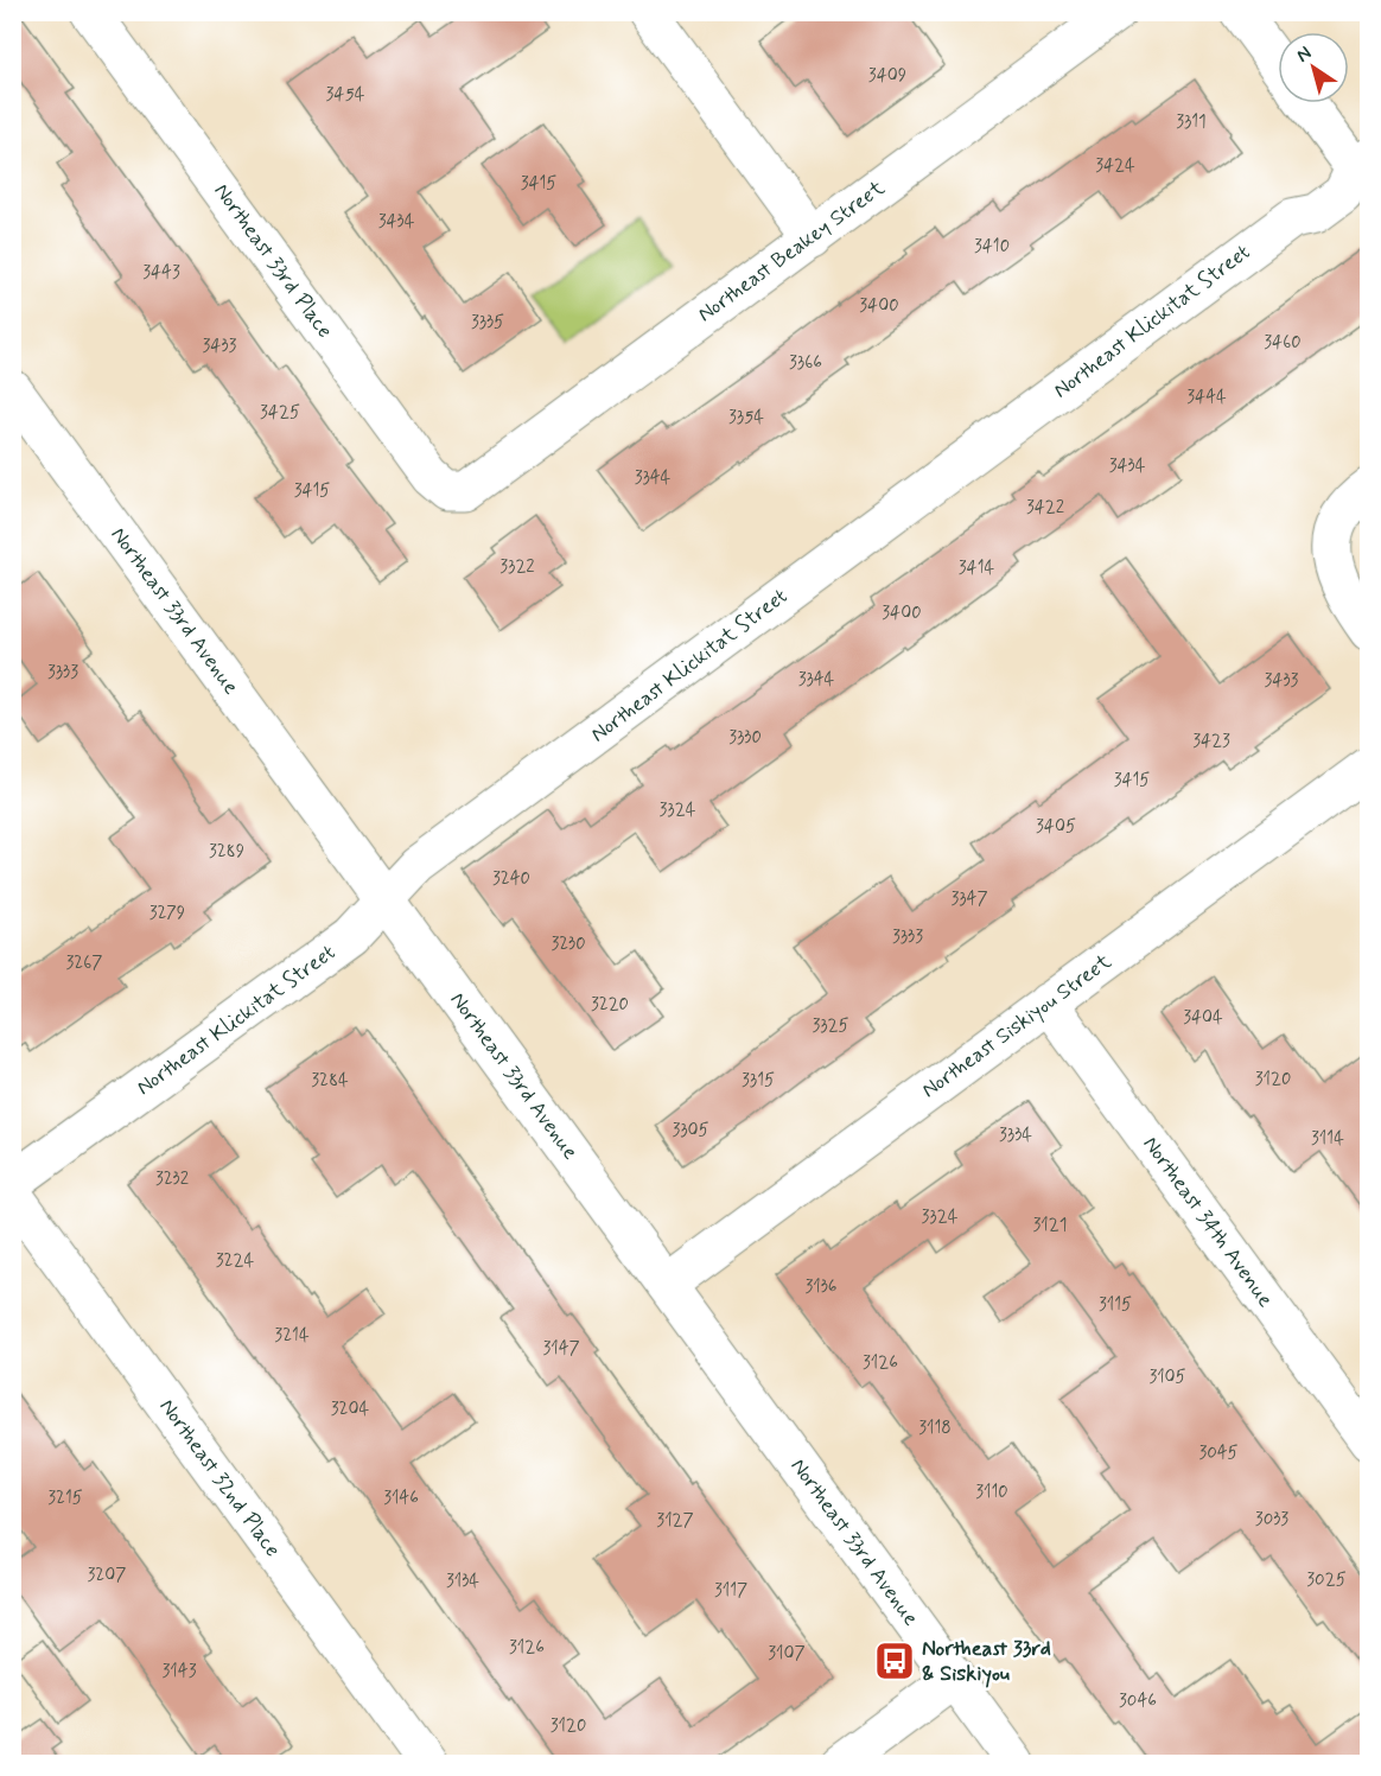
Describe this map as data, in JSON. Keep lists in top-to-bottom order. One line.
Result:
{"streets":{"street":["Northeast Beakey Street","Northeast 33rd Place","Northeast Klickitat Street","Northeast 33rd Avenue","Northeast Siskiyou Street","Northeast 34th Avenue","Northeast 32nd Place"]},"crossings":[["Northeast Beakey Street","Northeast 33rd Place"],["Northeast Klickitat Street","Northeast 33rd Avenue"],["Northeast 33rd Avenue","Northeast Siskiyou Street"],["Northeast Siskiyou Street","Northeast 34th Avenue"]],"places":{"bus stop":["Northeast 33rd & Siskiyou"]},"house_numbers":["3409","3454","3311","3424","3415","3434","3410","3443","3400","3335","3460","3433","3366","3444","3425","3354","3434","3344","3415","3422","3322","3414","3400","3333","3344","3433","3330","3423","3415","3324","3405","3289","3240","3347","3279","3333","3230","3267","3220","3404","3325","3120","3284","3315","3305","3334","3114","3232","3324","3121","3224","3136","3115","3214","3147","3126","3105","3204","3118","3045","3110","3215","3146","3033","3127","3207","3025","3134","3117","3126","3107","3143","3046","3120"],"north":"top left"}
